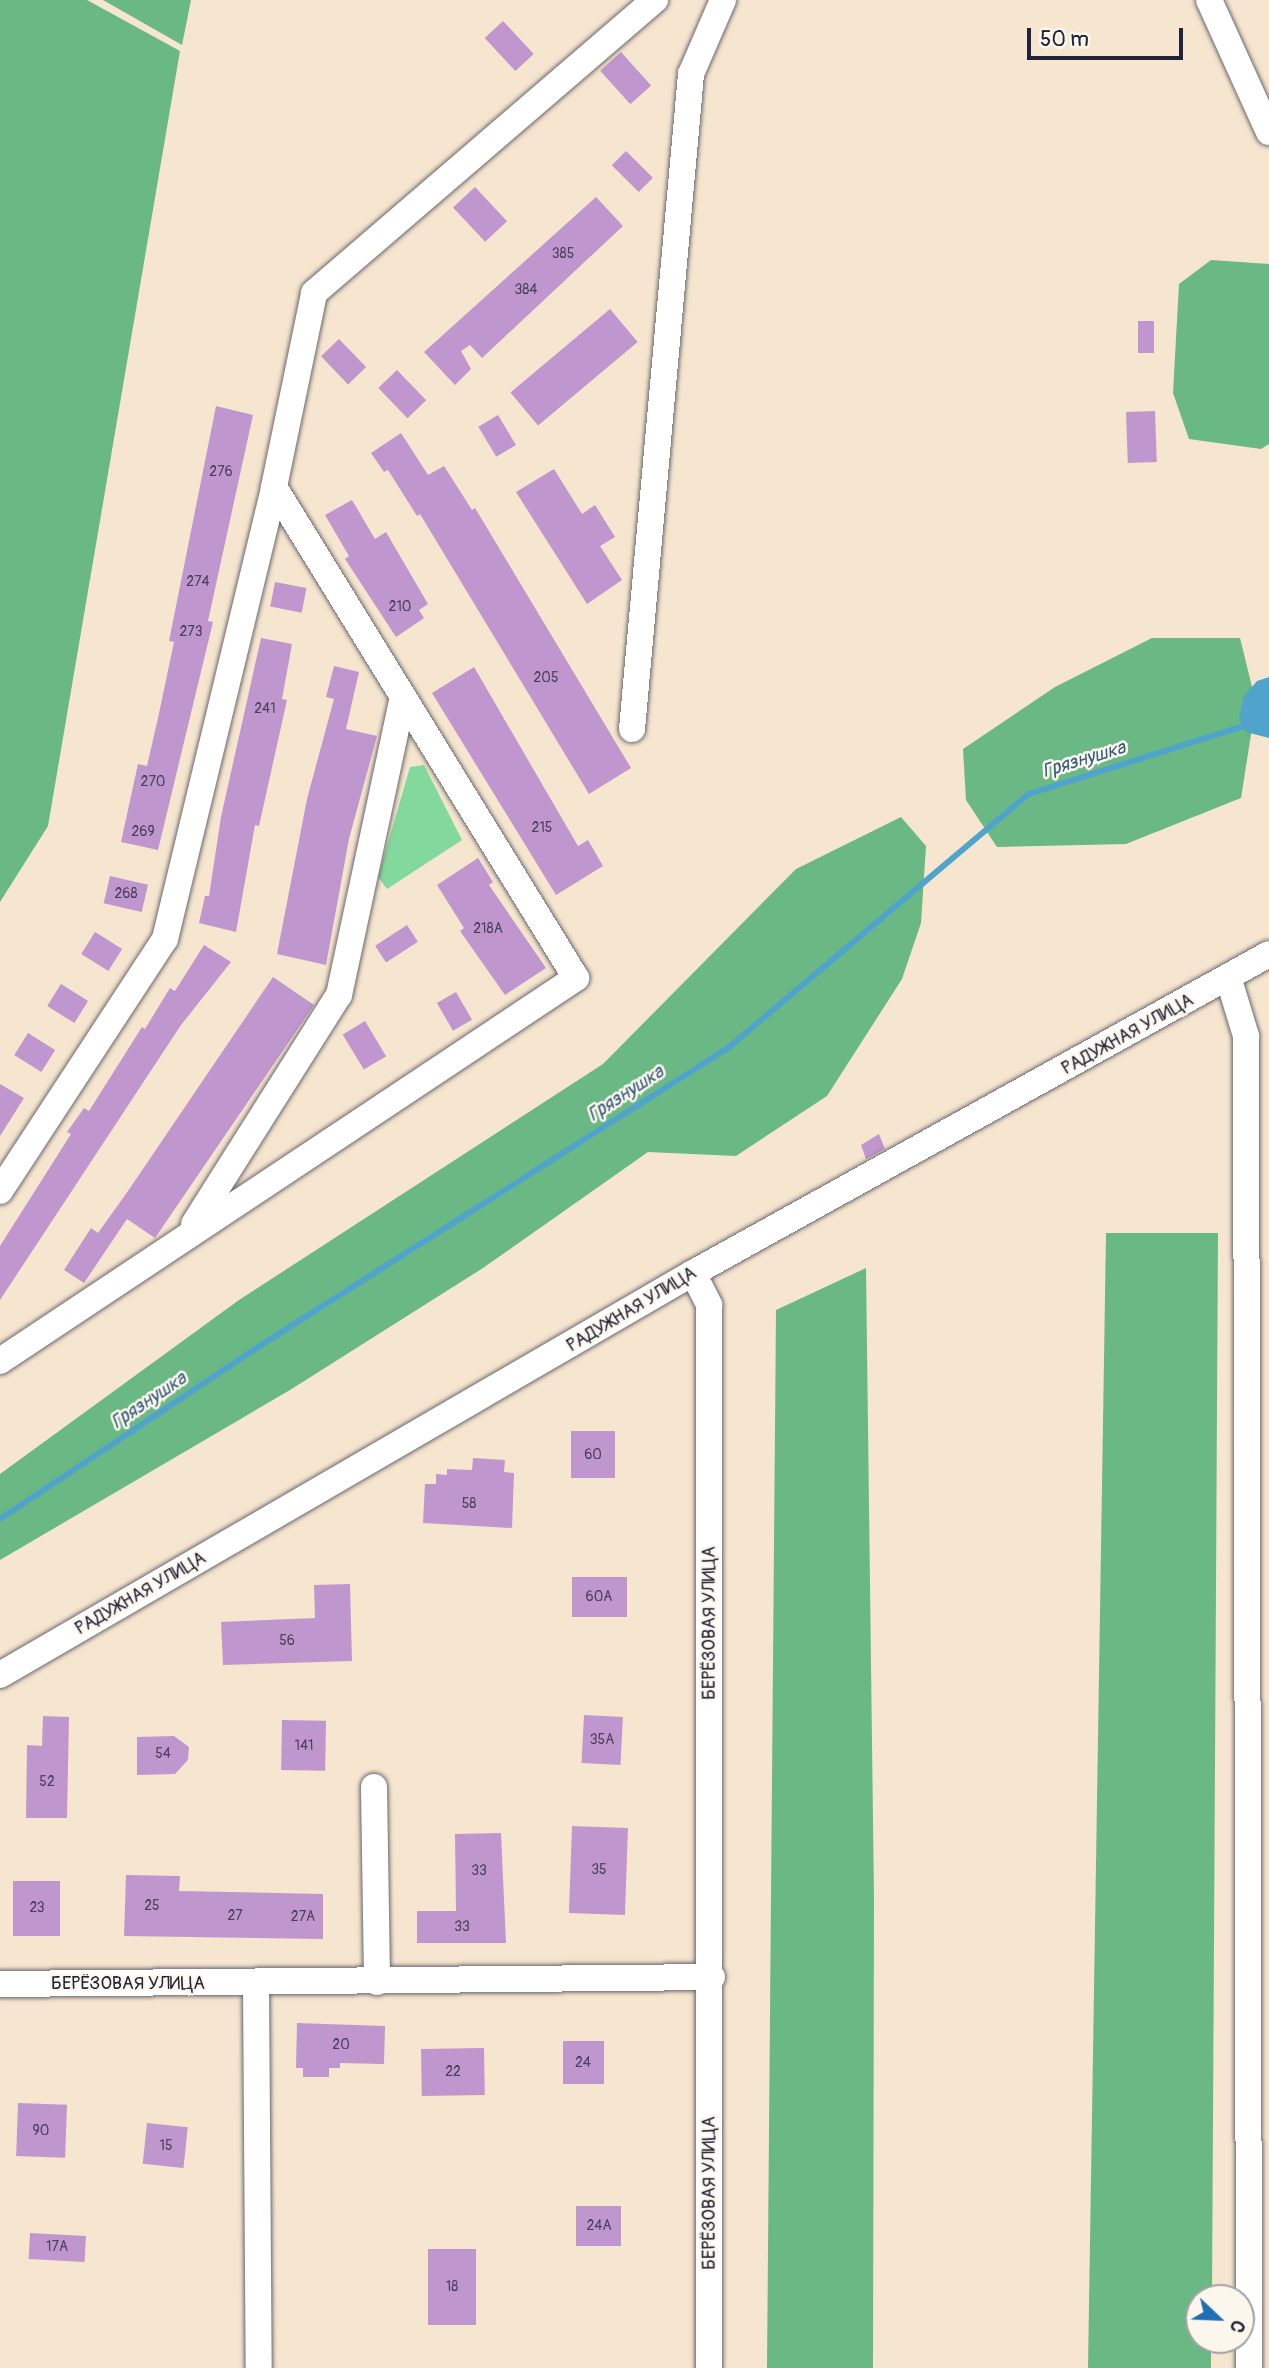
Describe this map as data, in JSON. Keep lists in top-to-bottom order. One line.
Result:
{"streets":{"street":["РАДУЖНАЯ УЛИЦА","БЕРЁЗОВАЯ УЛИЦА"]},"crossings":[["РАДУЖНАЯ УЛИЦА","БЕРЁЗОВАЯ УЛИЦА"]],"water":["Грязнушка"],"house_numbers":["385","384","276","274","210","273","205","241","270","215","269","268","218А","60","58","60А","56","35А","141","54","52","35","33","25","23","27","27А","33","20","24","22","90","15","24А","17А","18"],"scale_bar":"50 m","north":"bottom right"}
